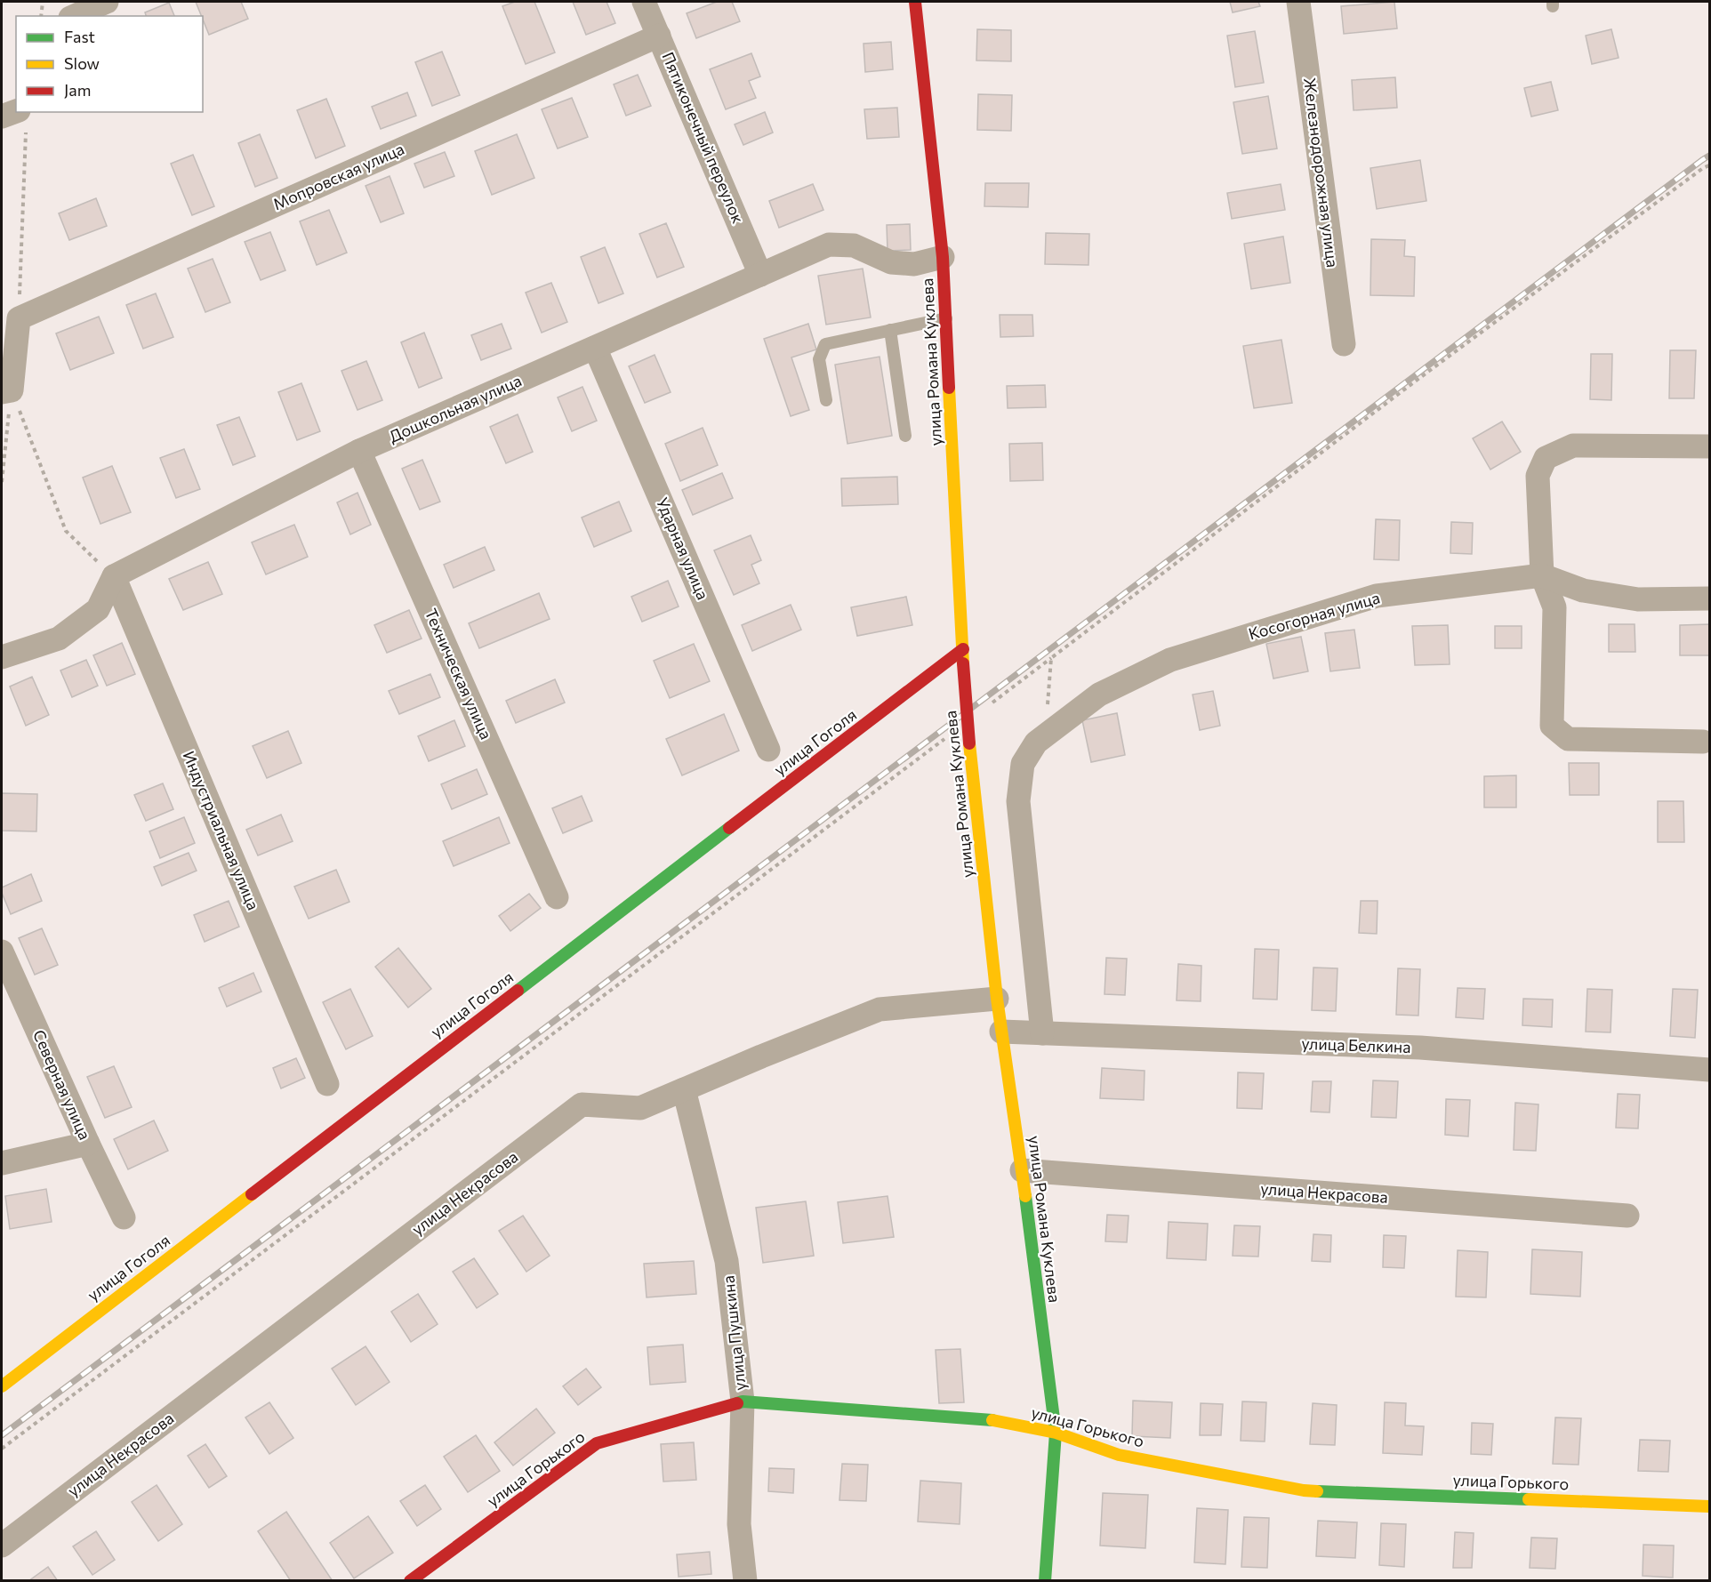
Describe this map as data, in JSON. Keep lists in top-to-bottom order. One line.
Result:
{"streets":{"street":["Пятиконечный переулок","Железнодорожная улица","Мопровская улица","улица Романа Куклева","Дошкольная улица","Ударная улица","Косогорная улица","Техническая улица","улица Гоголя","Индустриальная улица","улица Белкина","Северная улица","улица Некрасова","улица Пушкина","улица Горького"]},"crossings":[["Пятиконечный переулок","Мопровская улица"],["Пятиконечный переулок","Дошкольная улица"],["улица Романа Куклева","Дошкольная улица"],["улица Романа Куклева","улица Гоголя"],["улица Романа Куклева","улица Белкина"],["улица Романа Куклева","улица Некрасова"],["улица Романа Куклева","улица Горького"],["Дошкольная улица","Ударная улица"],["Дошкольная улица","Техническая улица"],["Дошкольная улица","Индустриальная улица"],["Косогорная улица","улица Белкина"],["улица Некрасова","улица Пушкина"],["улица Пушкина","улица Горького"]],"legend":["Fast","Slow","Jam"]}
